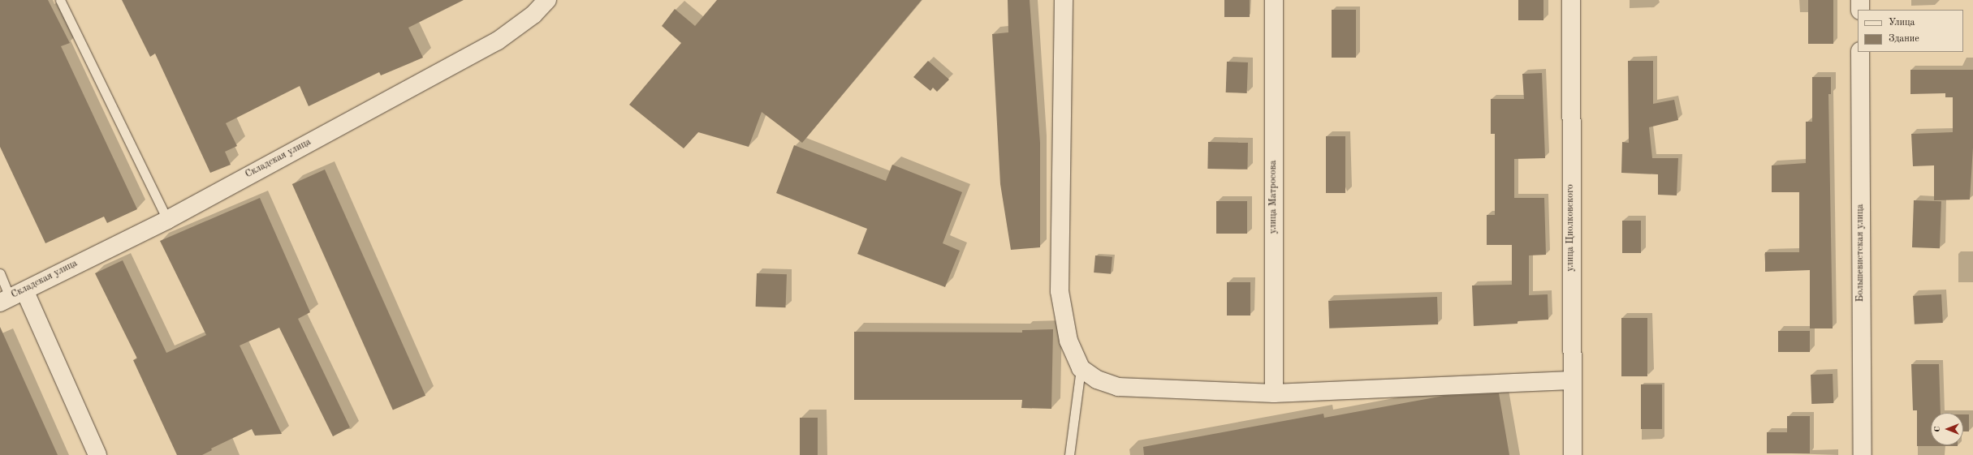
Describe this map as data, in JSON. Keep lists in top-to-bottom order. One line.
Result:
{"streets":{"street":["Складская улица","улица Матросова","улица Циолковского","Большевистская улица"]},"legend":["Улица","Здание"],"north":"left"}
